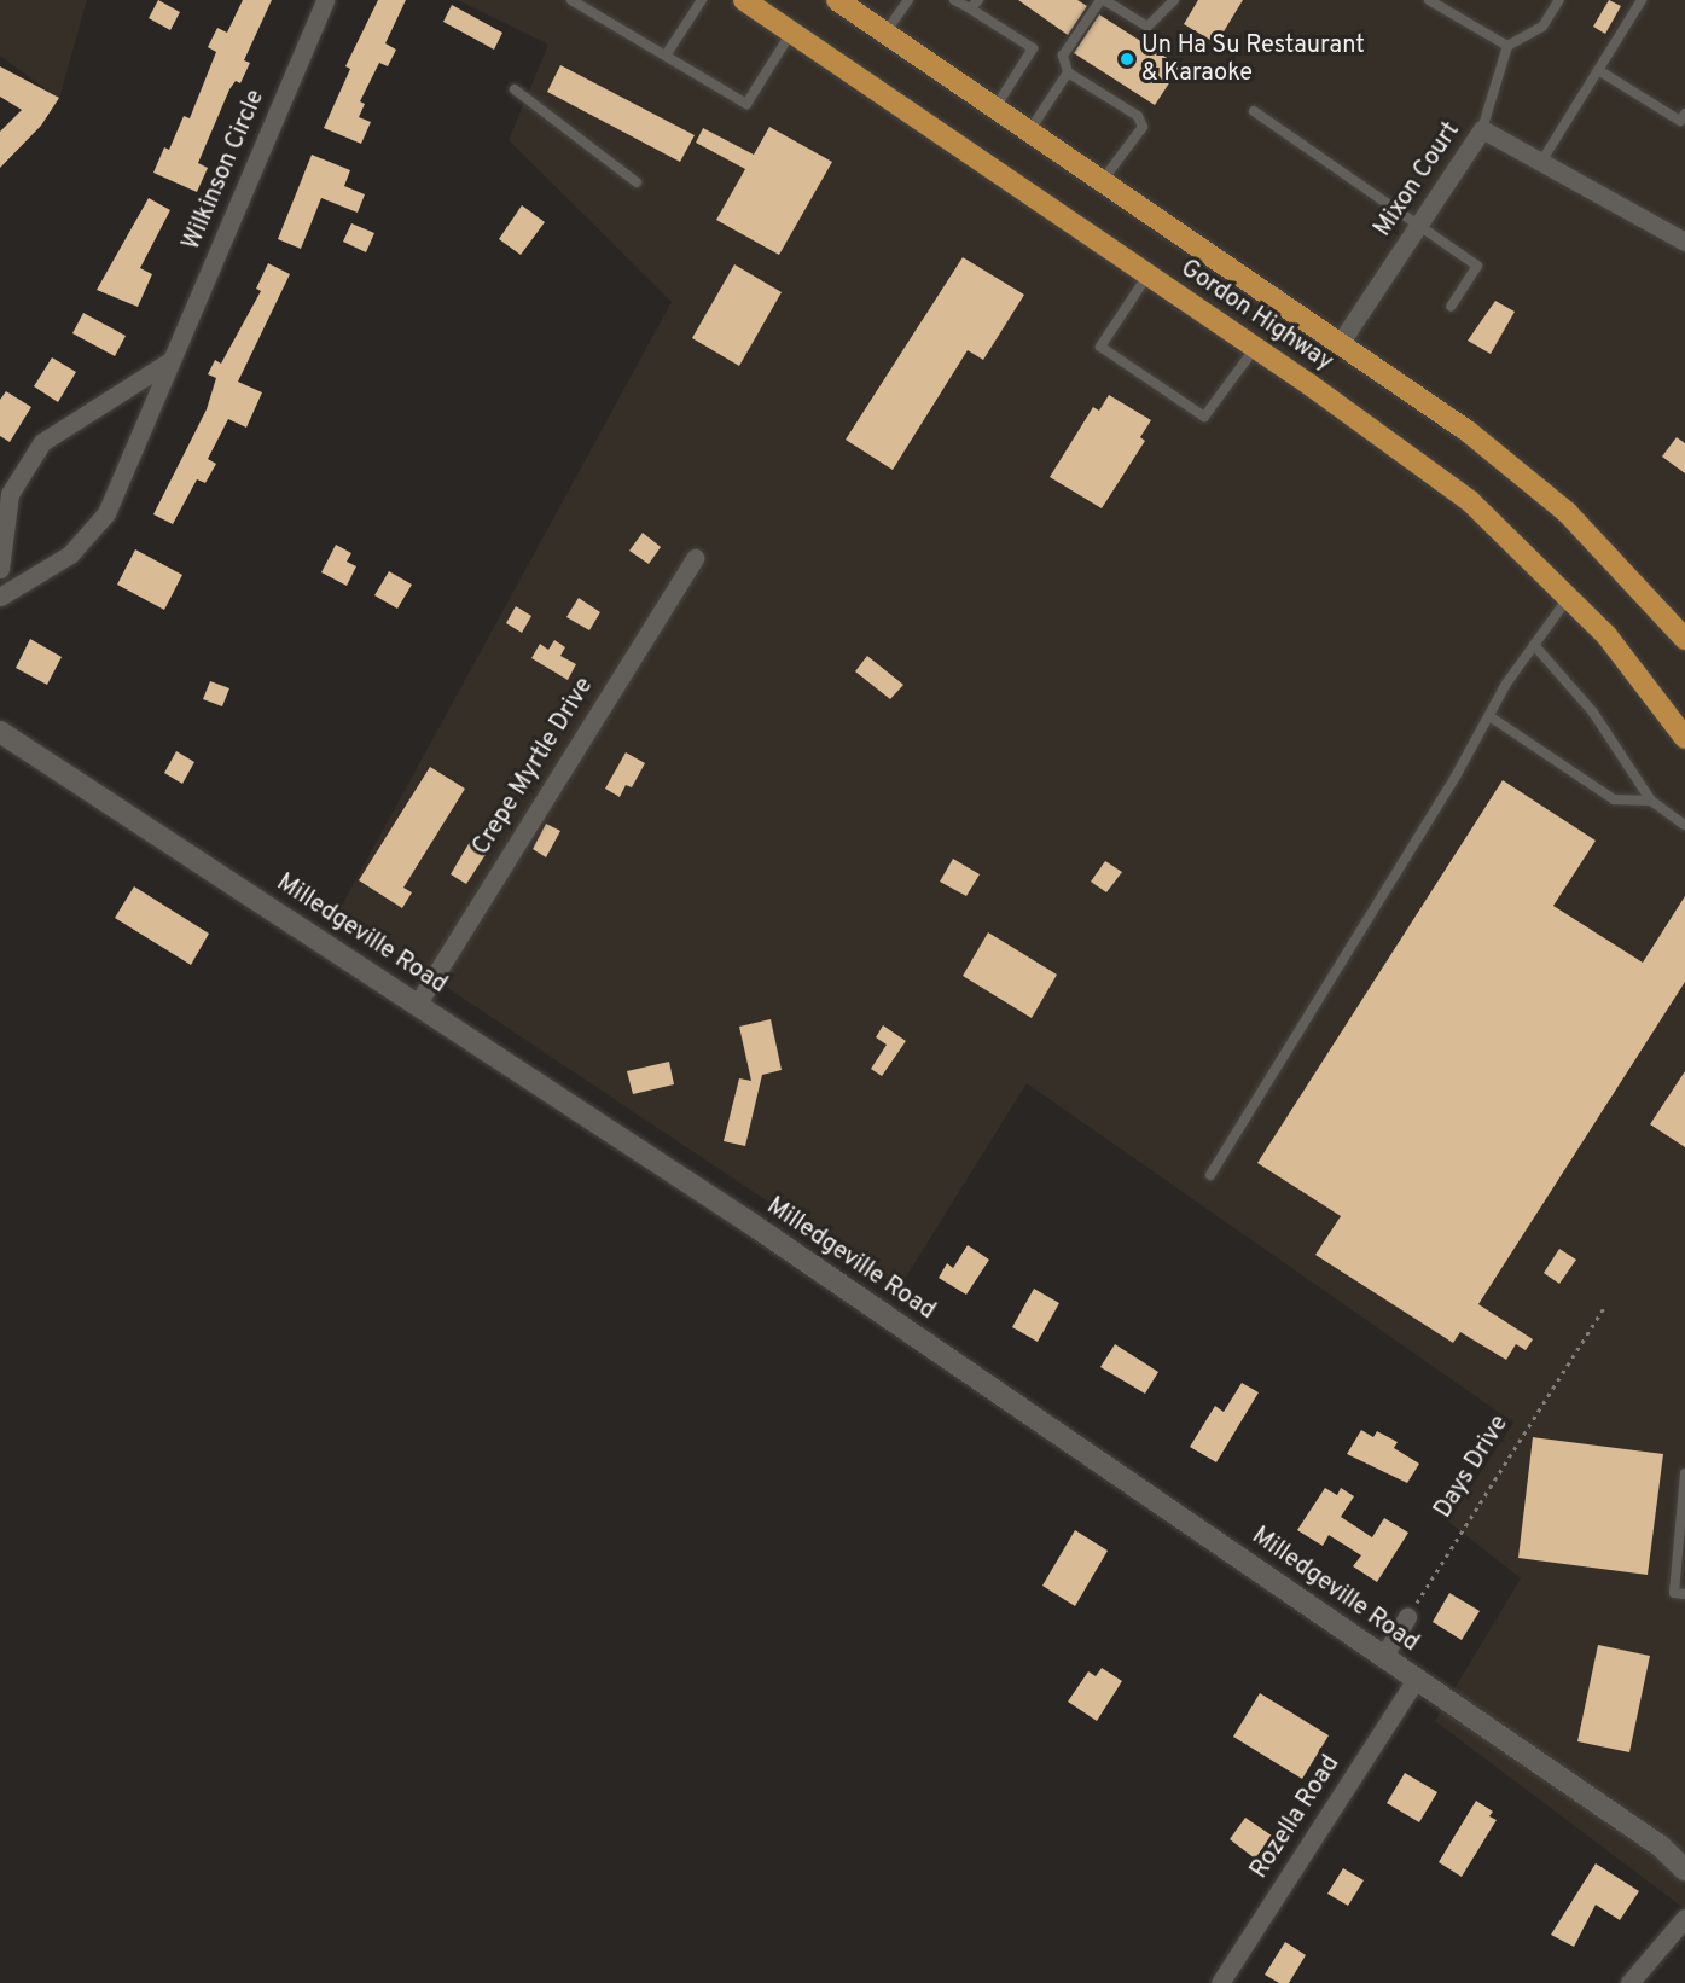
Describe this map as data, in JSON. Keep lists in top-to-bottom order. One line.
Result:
{"streets":{"highway":["Gordon Highway"],"street":["Wilkinson Circle","Mixon Court","Crepe Myrtle Drive","Milledgeville Road","Rozella Road"],"path":["Days Drive"]},"crossings":[["Mixon Court","Gordon Highway"],["Crepe Myrtle Drive","Milledgeville Road"],["Milledgeville Road","Rozella Road"]],"places":["Un Ha Su Restaurant & Karaoke"]}
